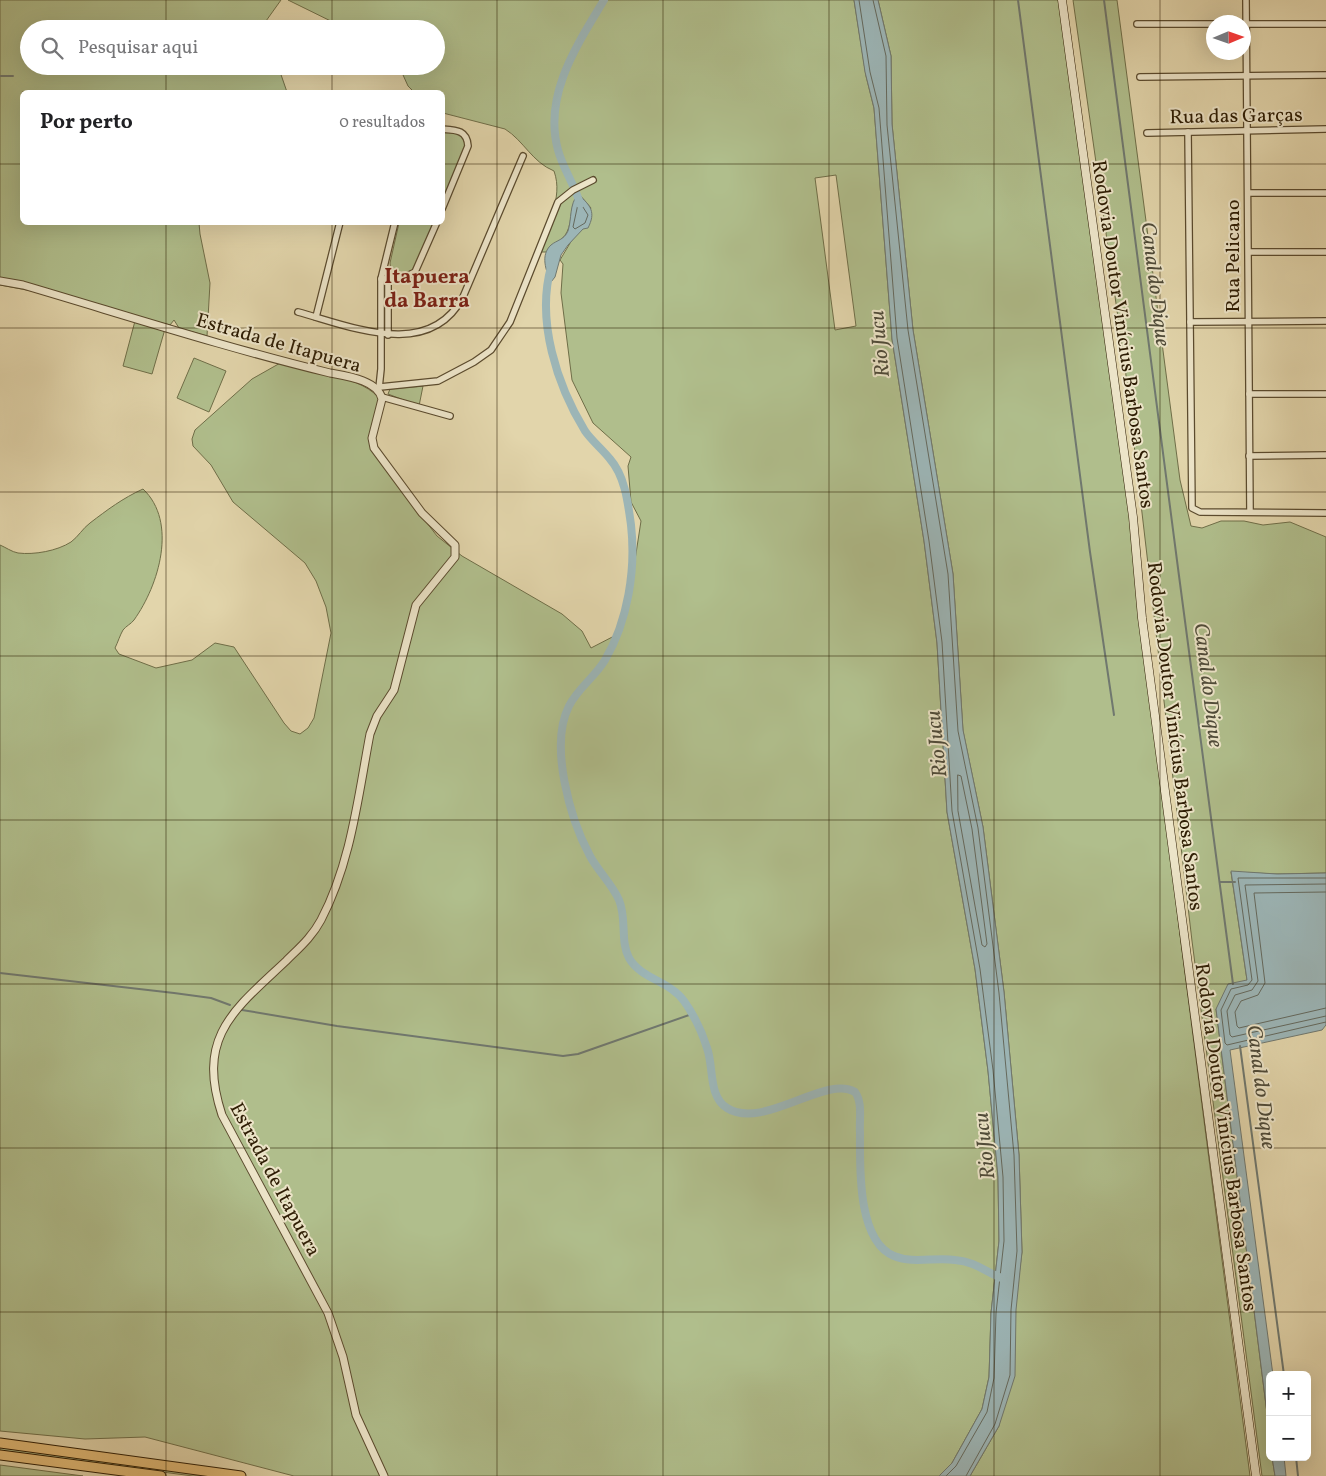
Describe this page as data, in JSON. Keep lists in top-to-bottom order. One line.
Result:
{"streets":{"main road":["Rodovia Doutor Vinícius Barbosa Santos"],"street":["Rua das Garças","Rua Pelicano","Estrada de Itapuera"]},"crossings":[["Rua das Garças","Rua Pelicano"]],"districts":["Itapuera da Barra"],"water":["Canal do Dique","Rio Jucu"],"north":"right","page":{"search":"Pesquisar aqui","heading":["Por perto","0 resultados"],"map_buttons":["+","−"]}}
